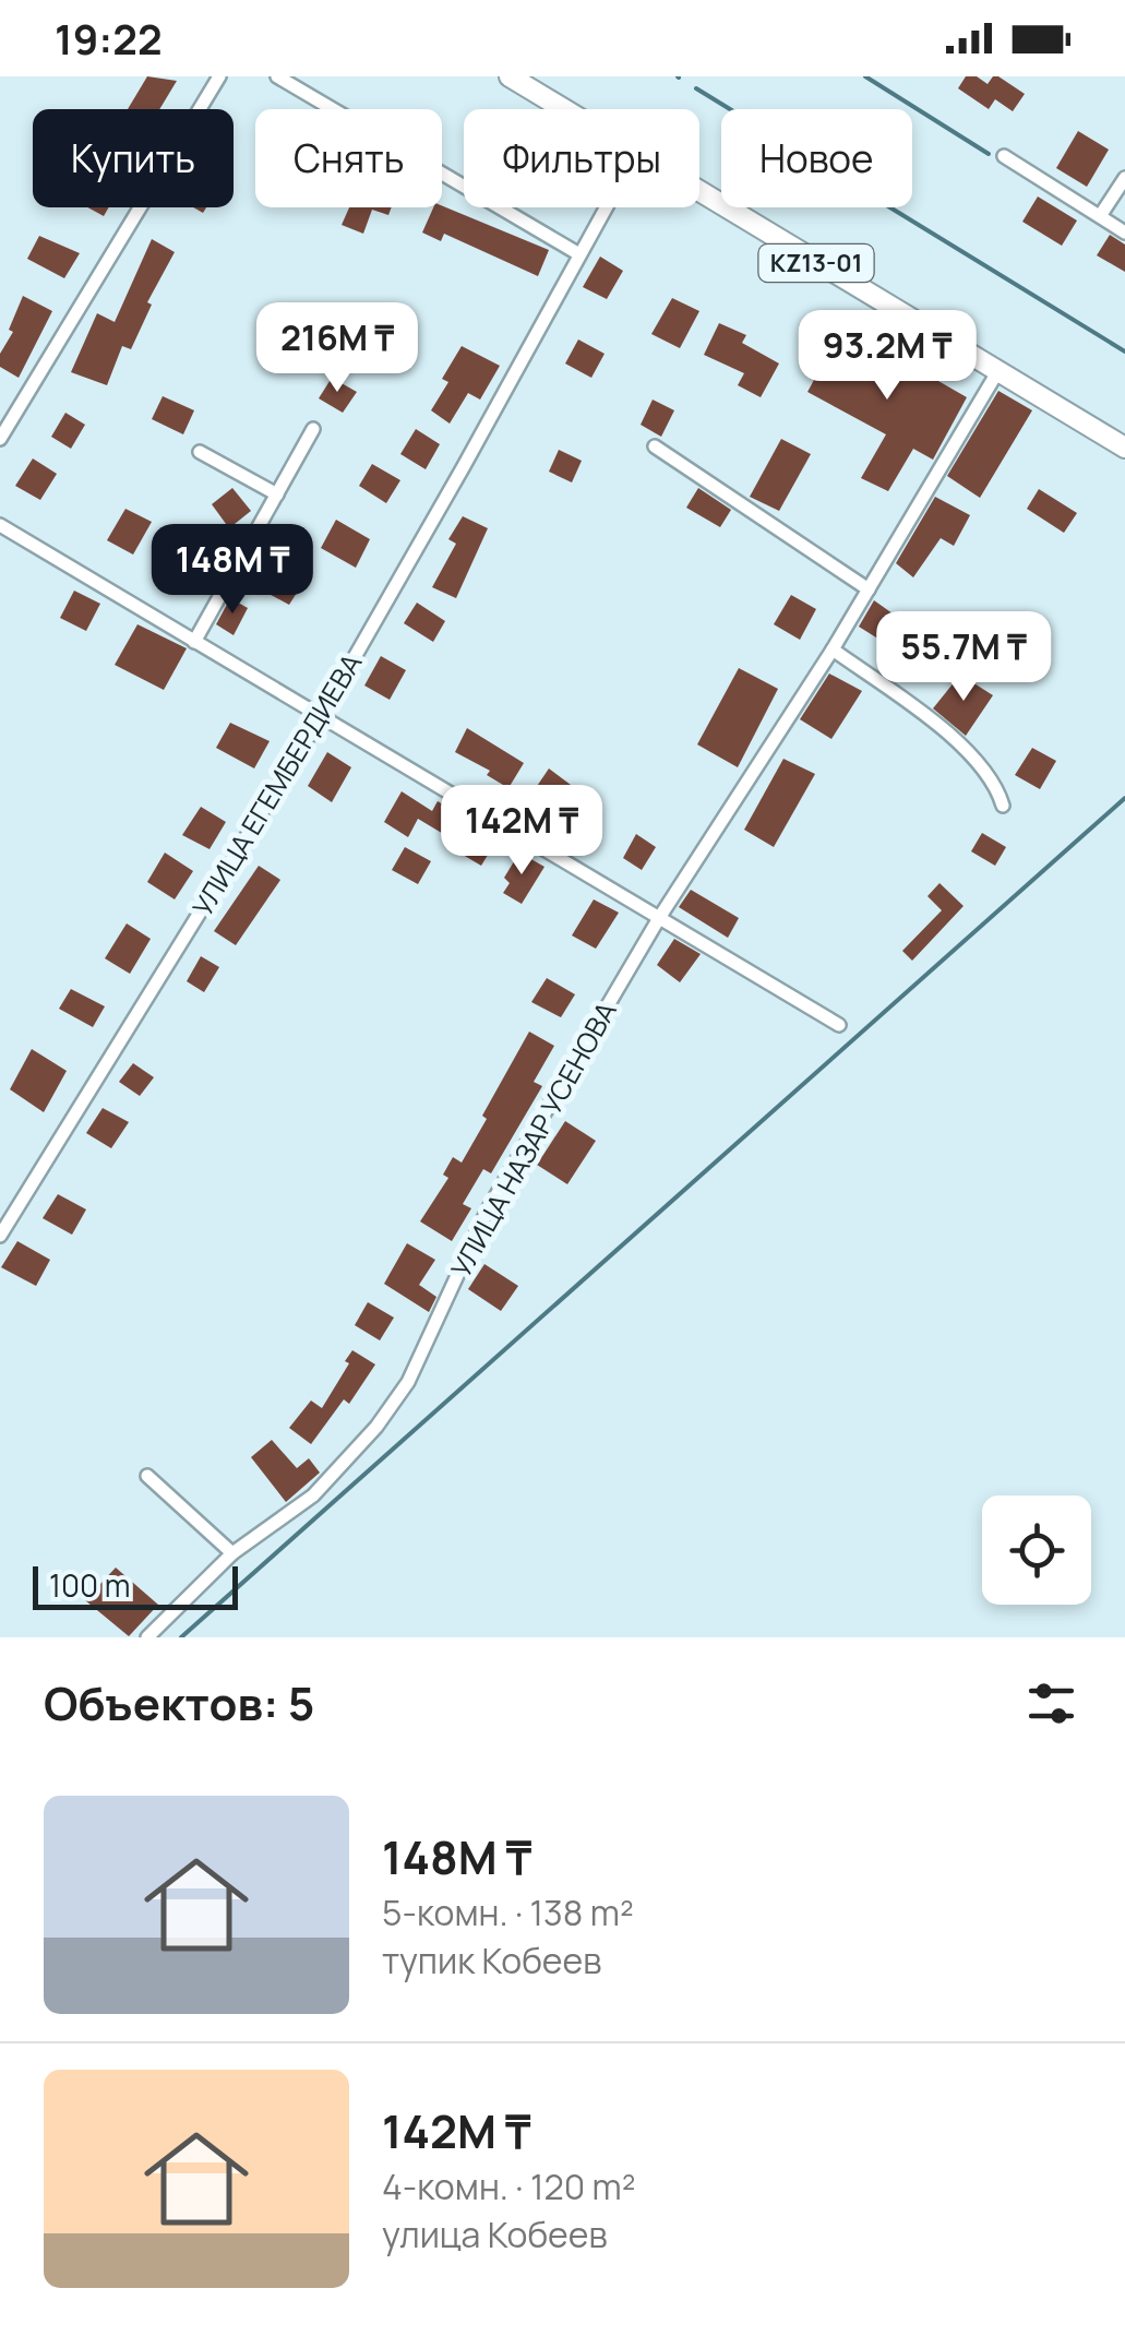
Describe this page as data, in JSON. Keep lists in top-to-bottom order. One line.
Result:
{"streets":{"main road":["KZ13-01"],"street":["УЛИЦА ЕГЕМБЕРДИЕВА","УЛИЦА НАЗАР УСЕНОВА"]},"crossings":[["KZ13-01","УЛИЦА НАЗАР УСЕНОВА"]],"scale_bar":"100 m","page":{"status":"19:22","chip":["Купить","Снять","Фильтры","Новое"],"price":["216M ₸","93.2M ₸","148M ₸","55.7M ₸","142M ₸"],"scale":"100 m","heading":"Объектов: 5","list":[{"name":"148M ₸","note":"5-комн. · 138 m² · тупик Кобеев"},{"name":"142M ₸","note":"4-комн. · 120 m² · улица Кобеев"}]}}
